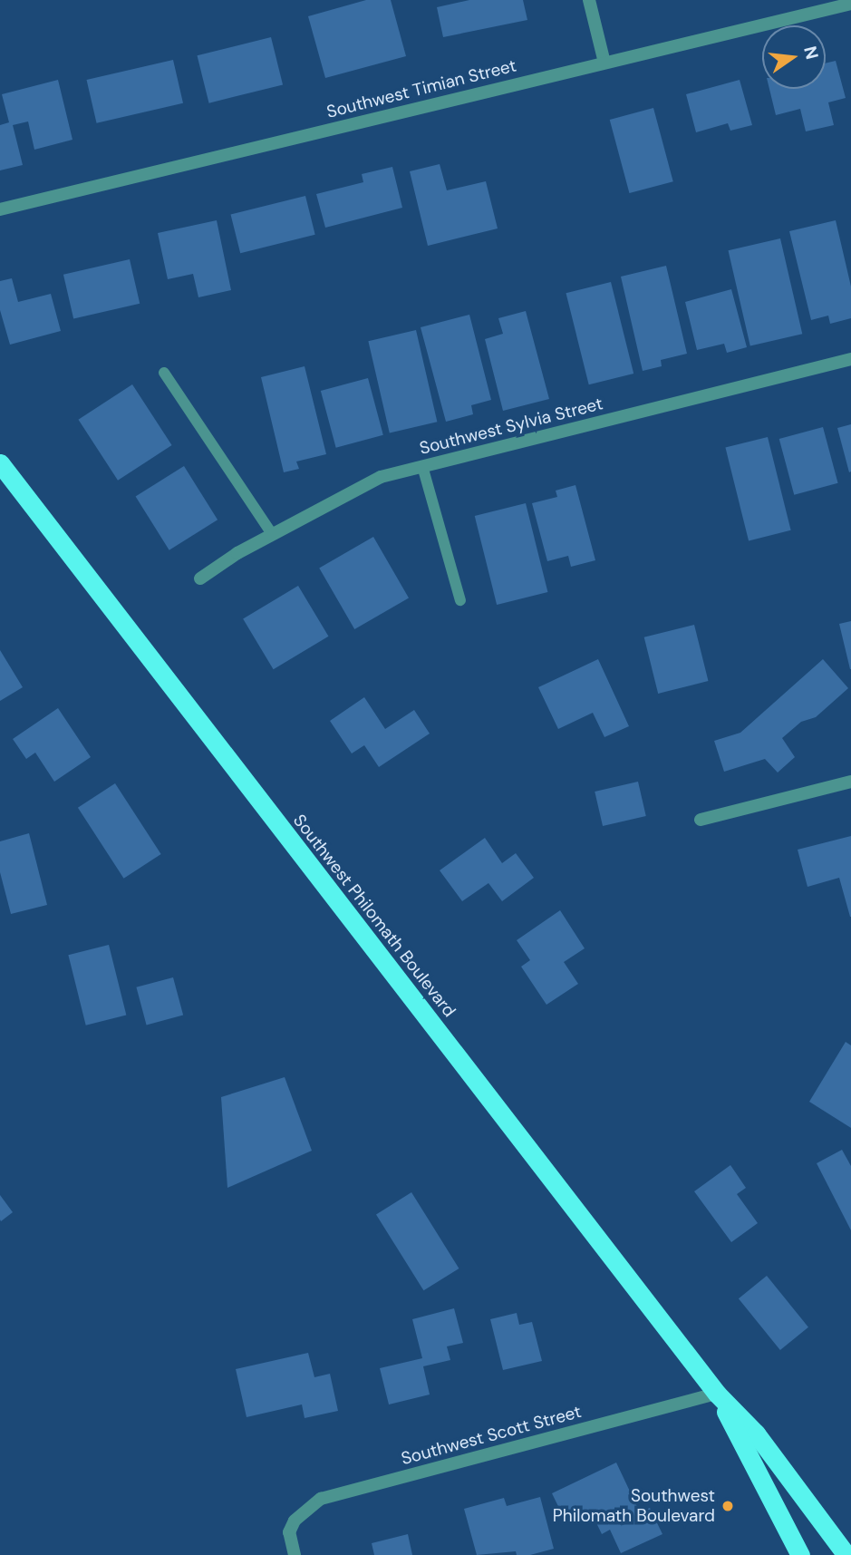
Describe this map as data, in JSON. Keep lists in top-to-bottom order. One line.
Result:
{"streets":{"highway":["Southwest Philomath Boulevard"],"street":["Southwest Timian Street","Southwest Sylvia Street","Southwest Scott Street"]},"crossings":[["Southwest Philomath Boulevard","Southwest Scott Street"]],"places":["Southwest Philomath Boulevard"],"north":"right"}
